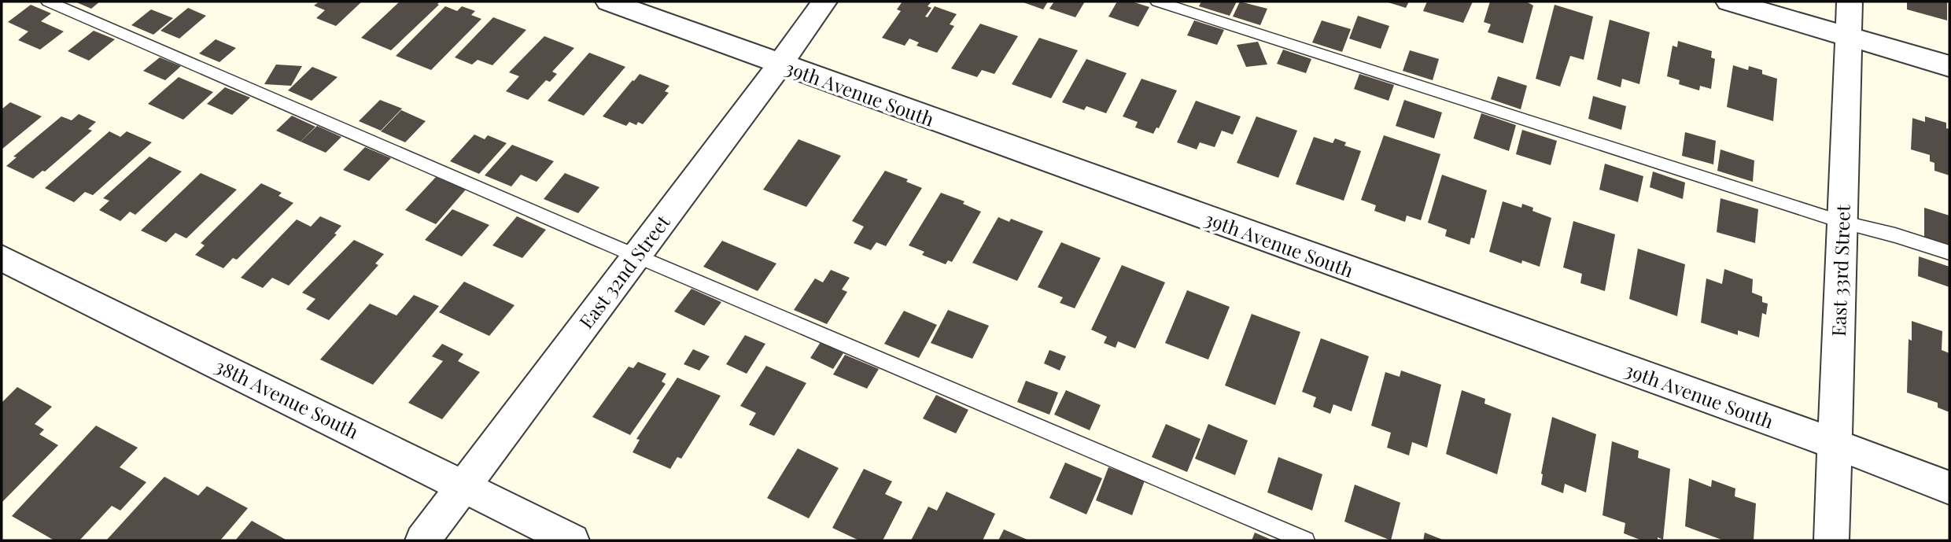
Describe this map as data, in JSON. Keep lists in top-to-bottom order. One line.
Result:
{"streets":{"street":["39th Avenue South","East 33rd Street","East 32nd Street","38th Avenue South"]},"crossings":[["39th Avenue South","East 33rd Street"],["39th Avenue South","East 32nd Street"],["East 32nd Street","38th Avenue South"]]}
